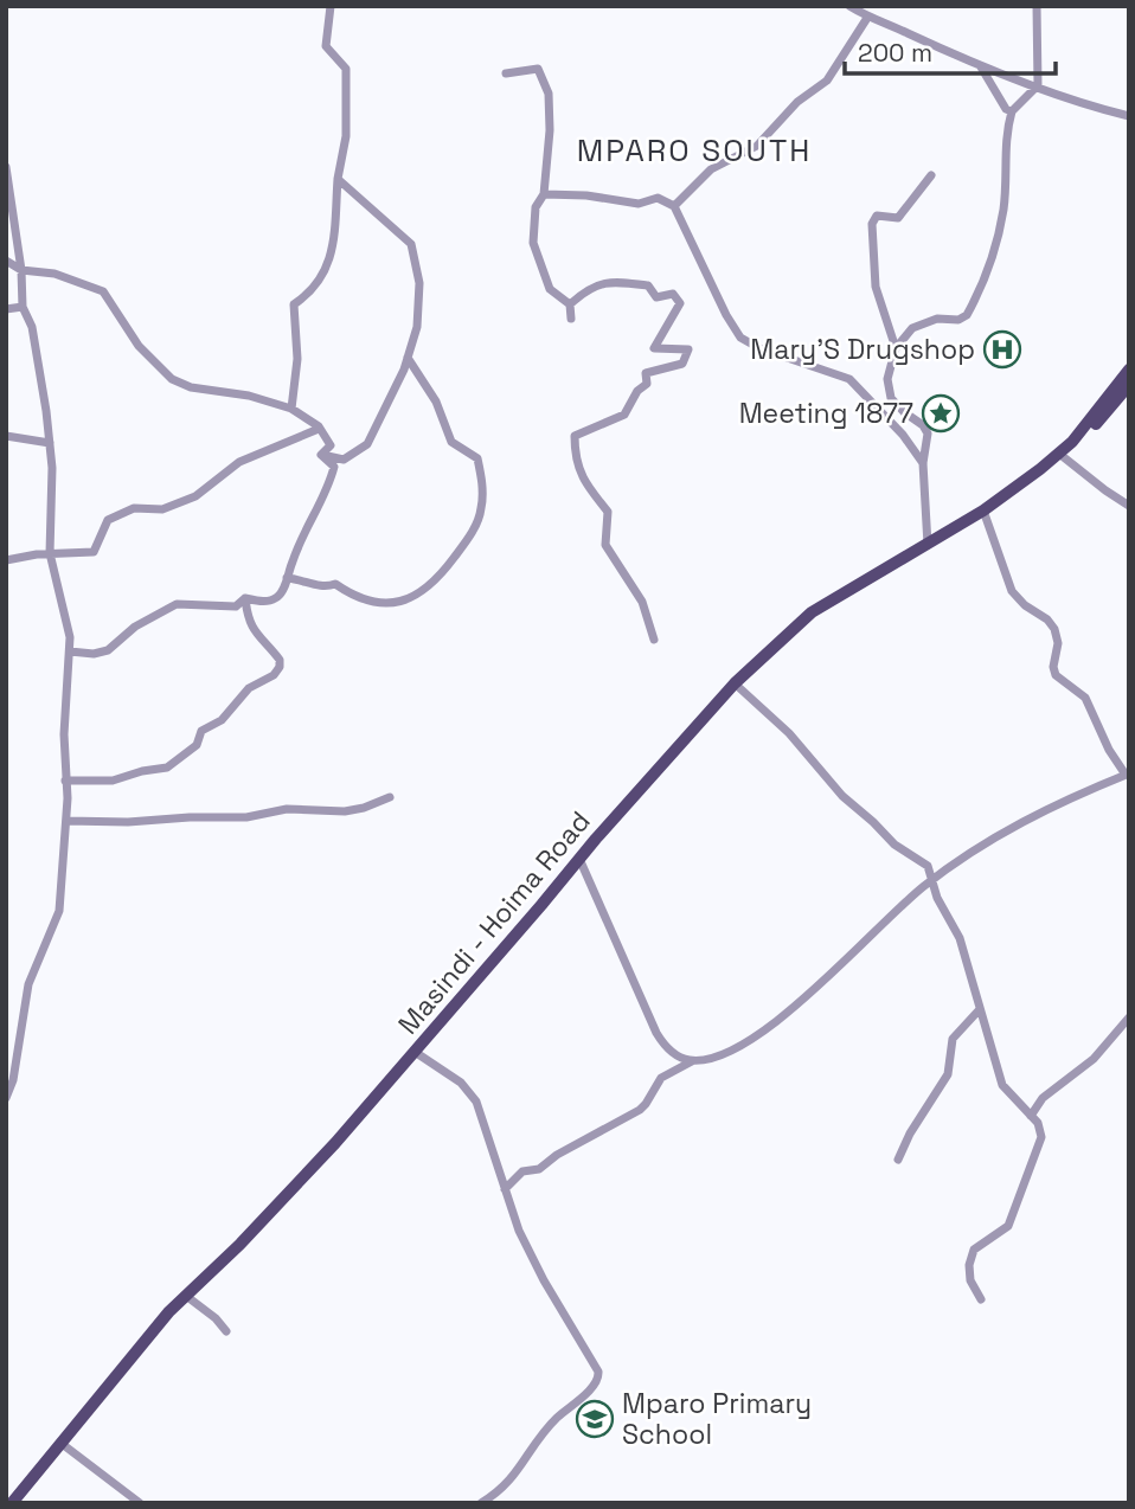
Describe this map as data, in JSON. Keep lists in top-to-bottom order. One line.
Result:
{"streets":{"main road":["Masindi - Hoima Road"]},"districts":["MPARO SOUTH"],"places":{"hospital":["Mary'S Drugshop"],"place":["Meeting 1877"],"school or university":["Mparo Primary School"]},"scale_bar":"200 m"}
